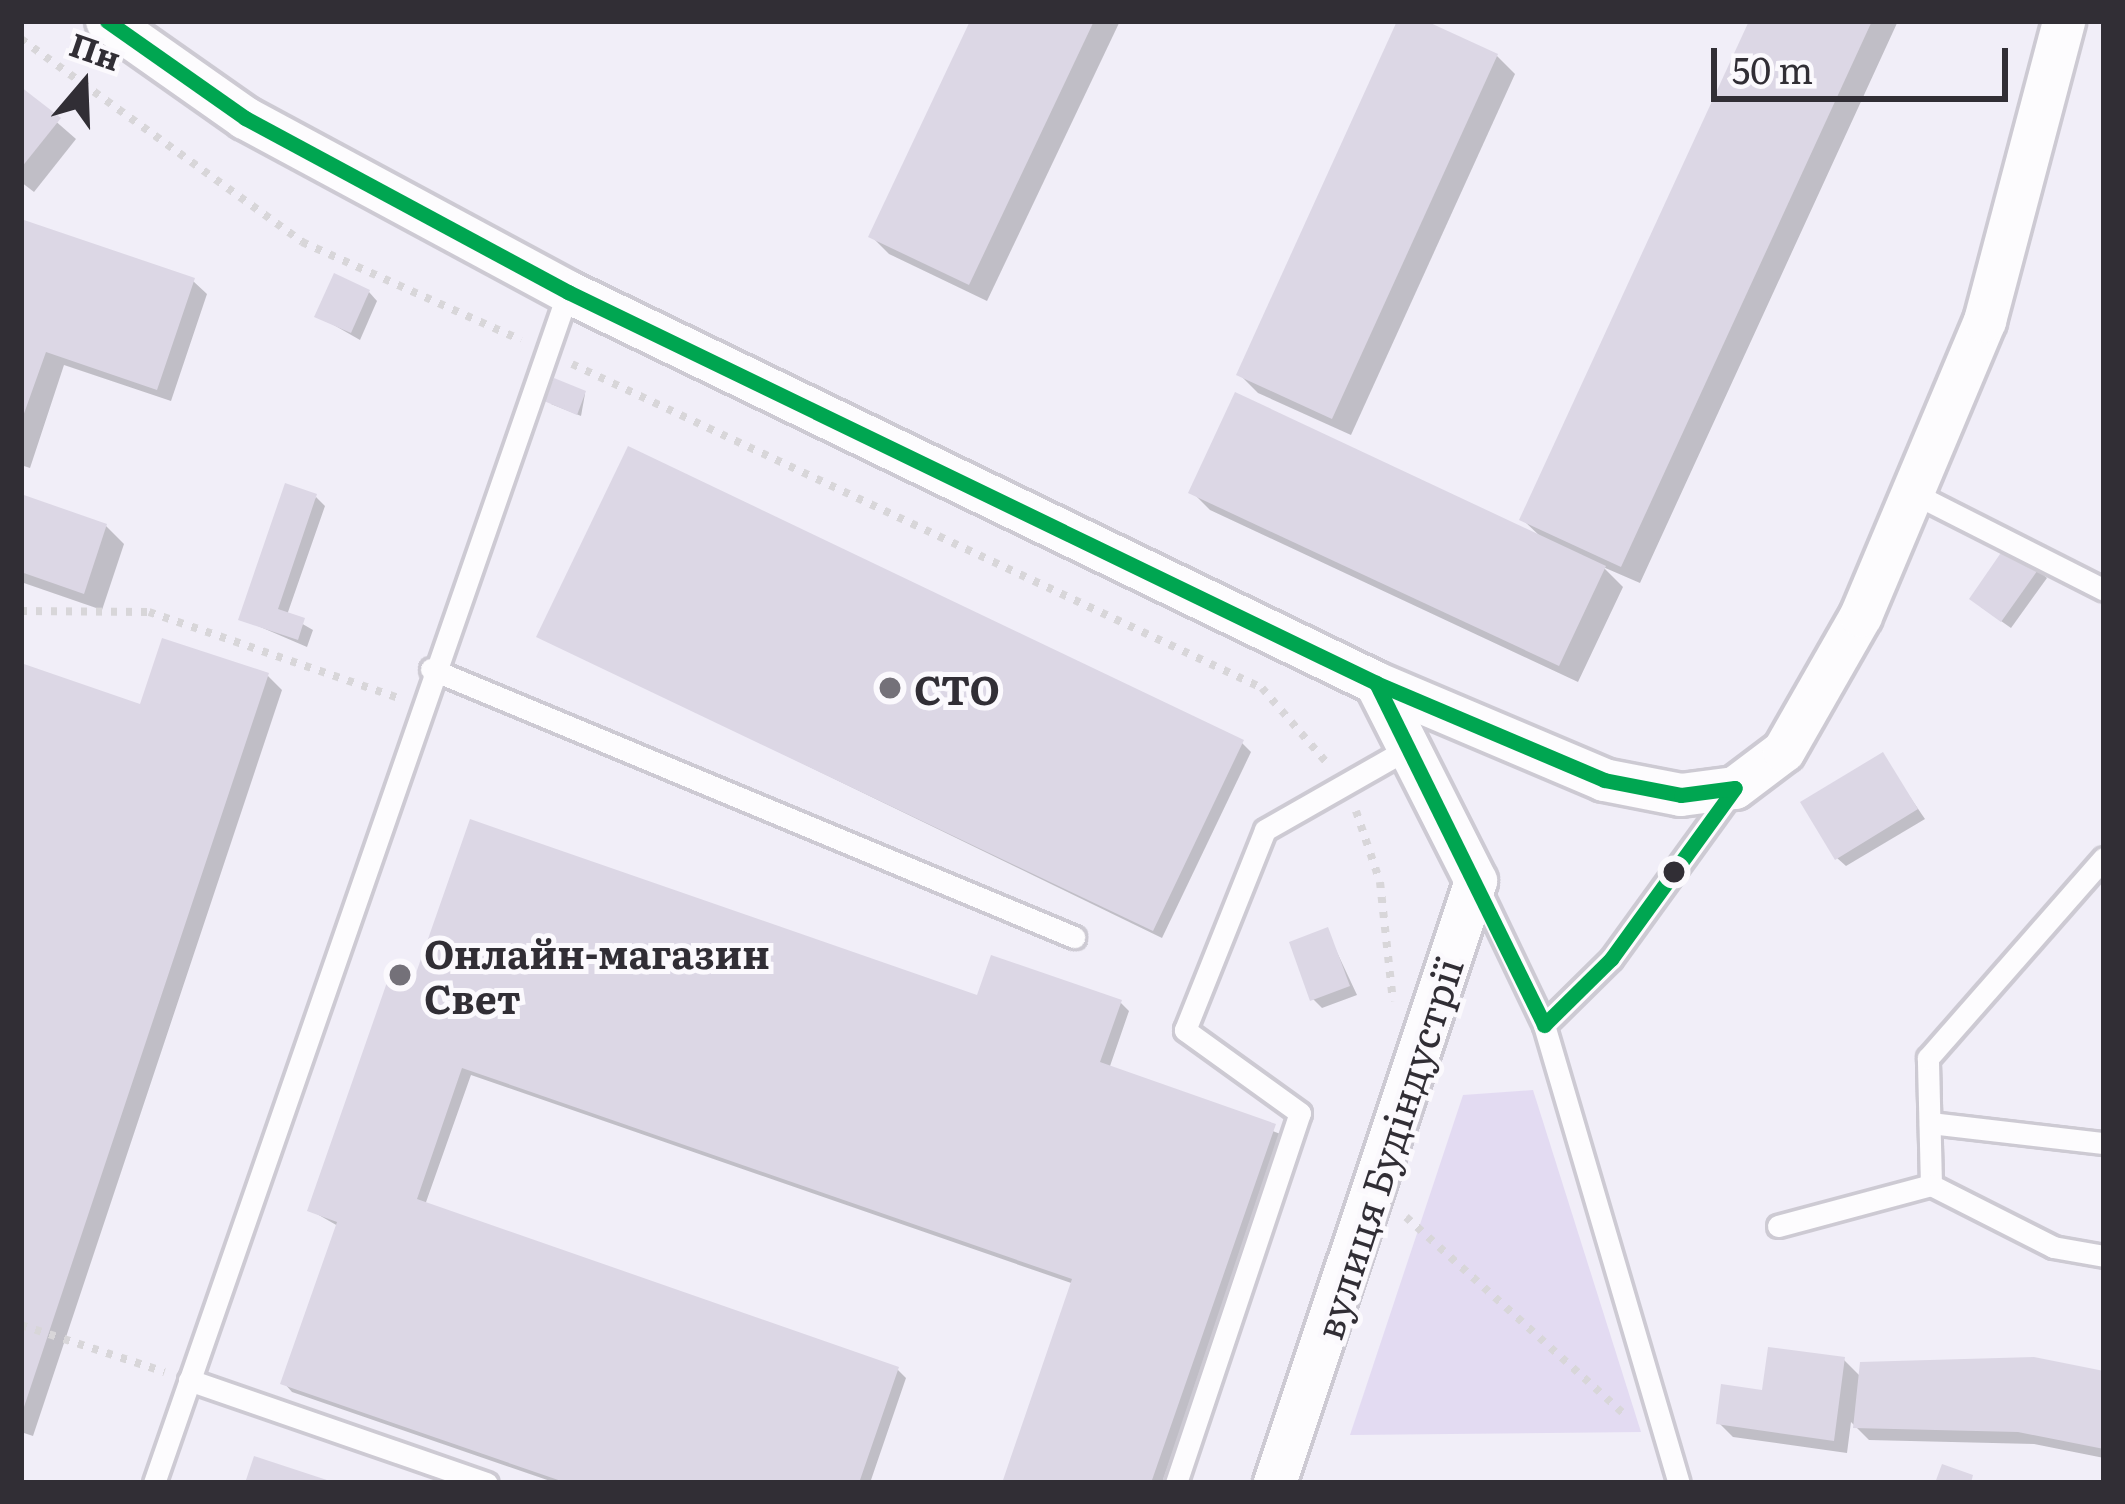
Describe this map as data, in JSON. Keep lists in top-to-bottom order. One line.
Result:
{"streets":{"street":["вулиця Будіндустрії"]},"places":["СТО","Онлайн-магазин Свет"],"scale_bar":"50 m","north":"top"}
